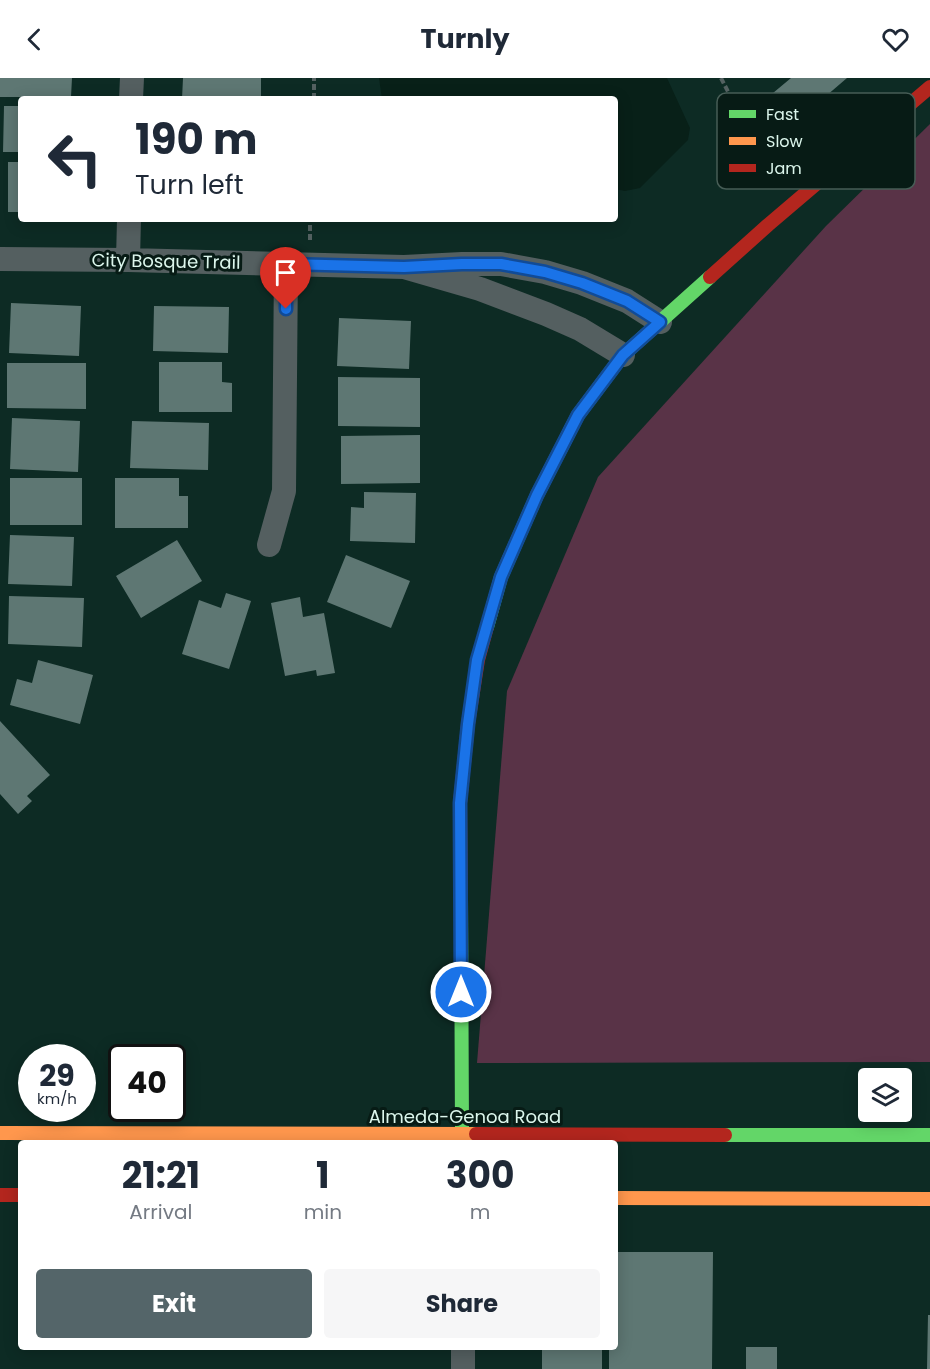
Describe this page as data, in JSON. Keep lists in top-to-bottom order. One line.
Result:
{"streets":{"main road":["Almeda-Genoa Road"],"street":["City Bosque Trail"]},"legend":["Fast","Slow","Jam"],"page":{"header":"Turnly","turn":["190 m","Turn left"],"speed":"29 km/h","limit":"40","eta":["21:21","Arrival","1","min","300","m"],"buttons":["Exit","Share"]}}
